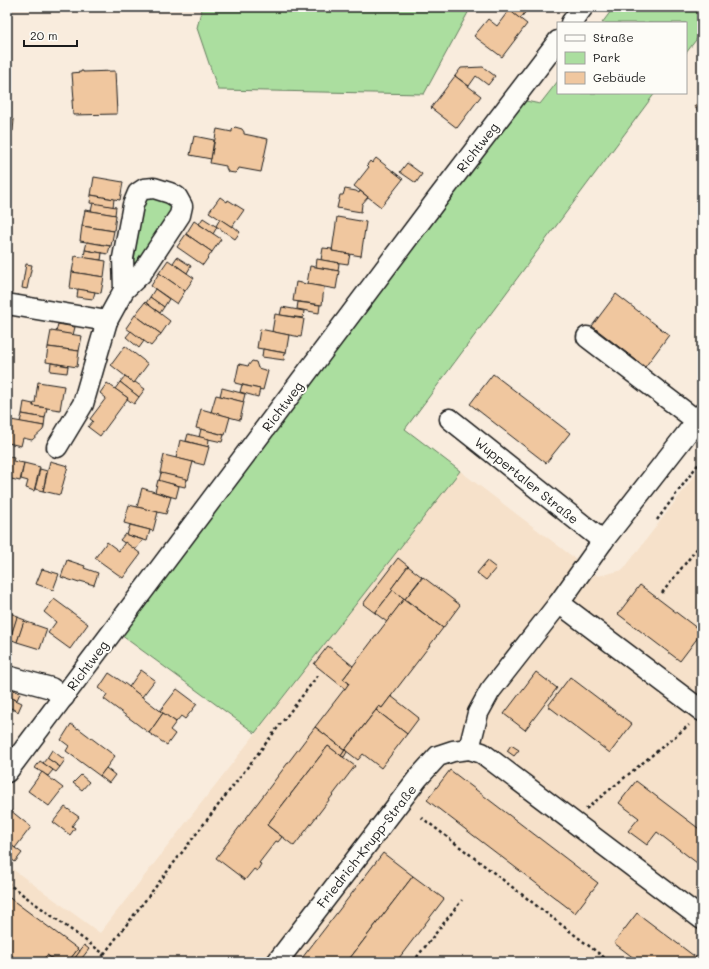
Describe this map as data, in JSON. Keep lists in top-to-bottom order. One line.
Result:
{"streets":{"street":["Richtweg","Wuppertaler Straße","Friedrich-Krupp-Straße"]},"legend":["Straße","Park","Gebäude"],"scale_bar":"20 m"}
